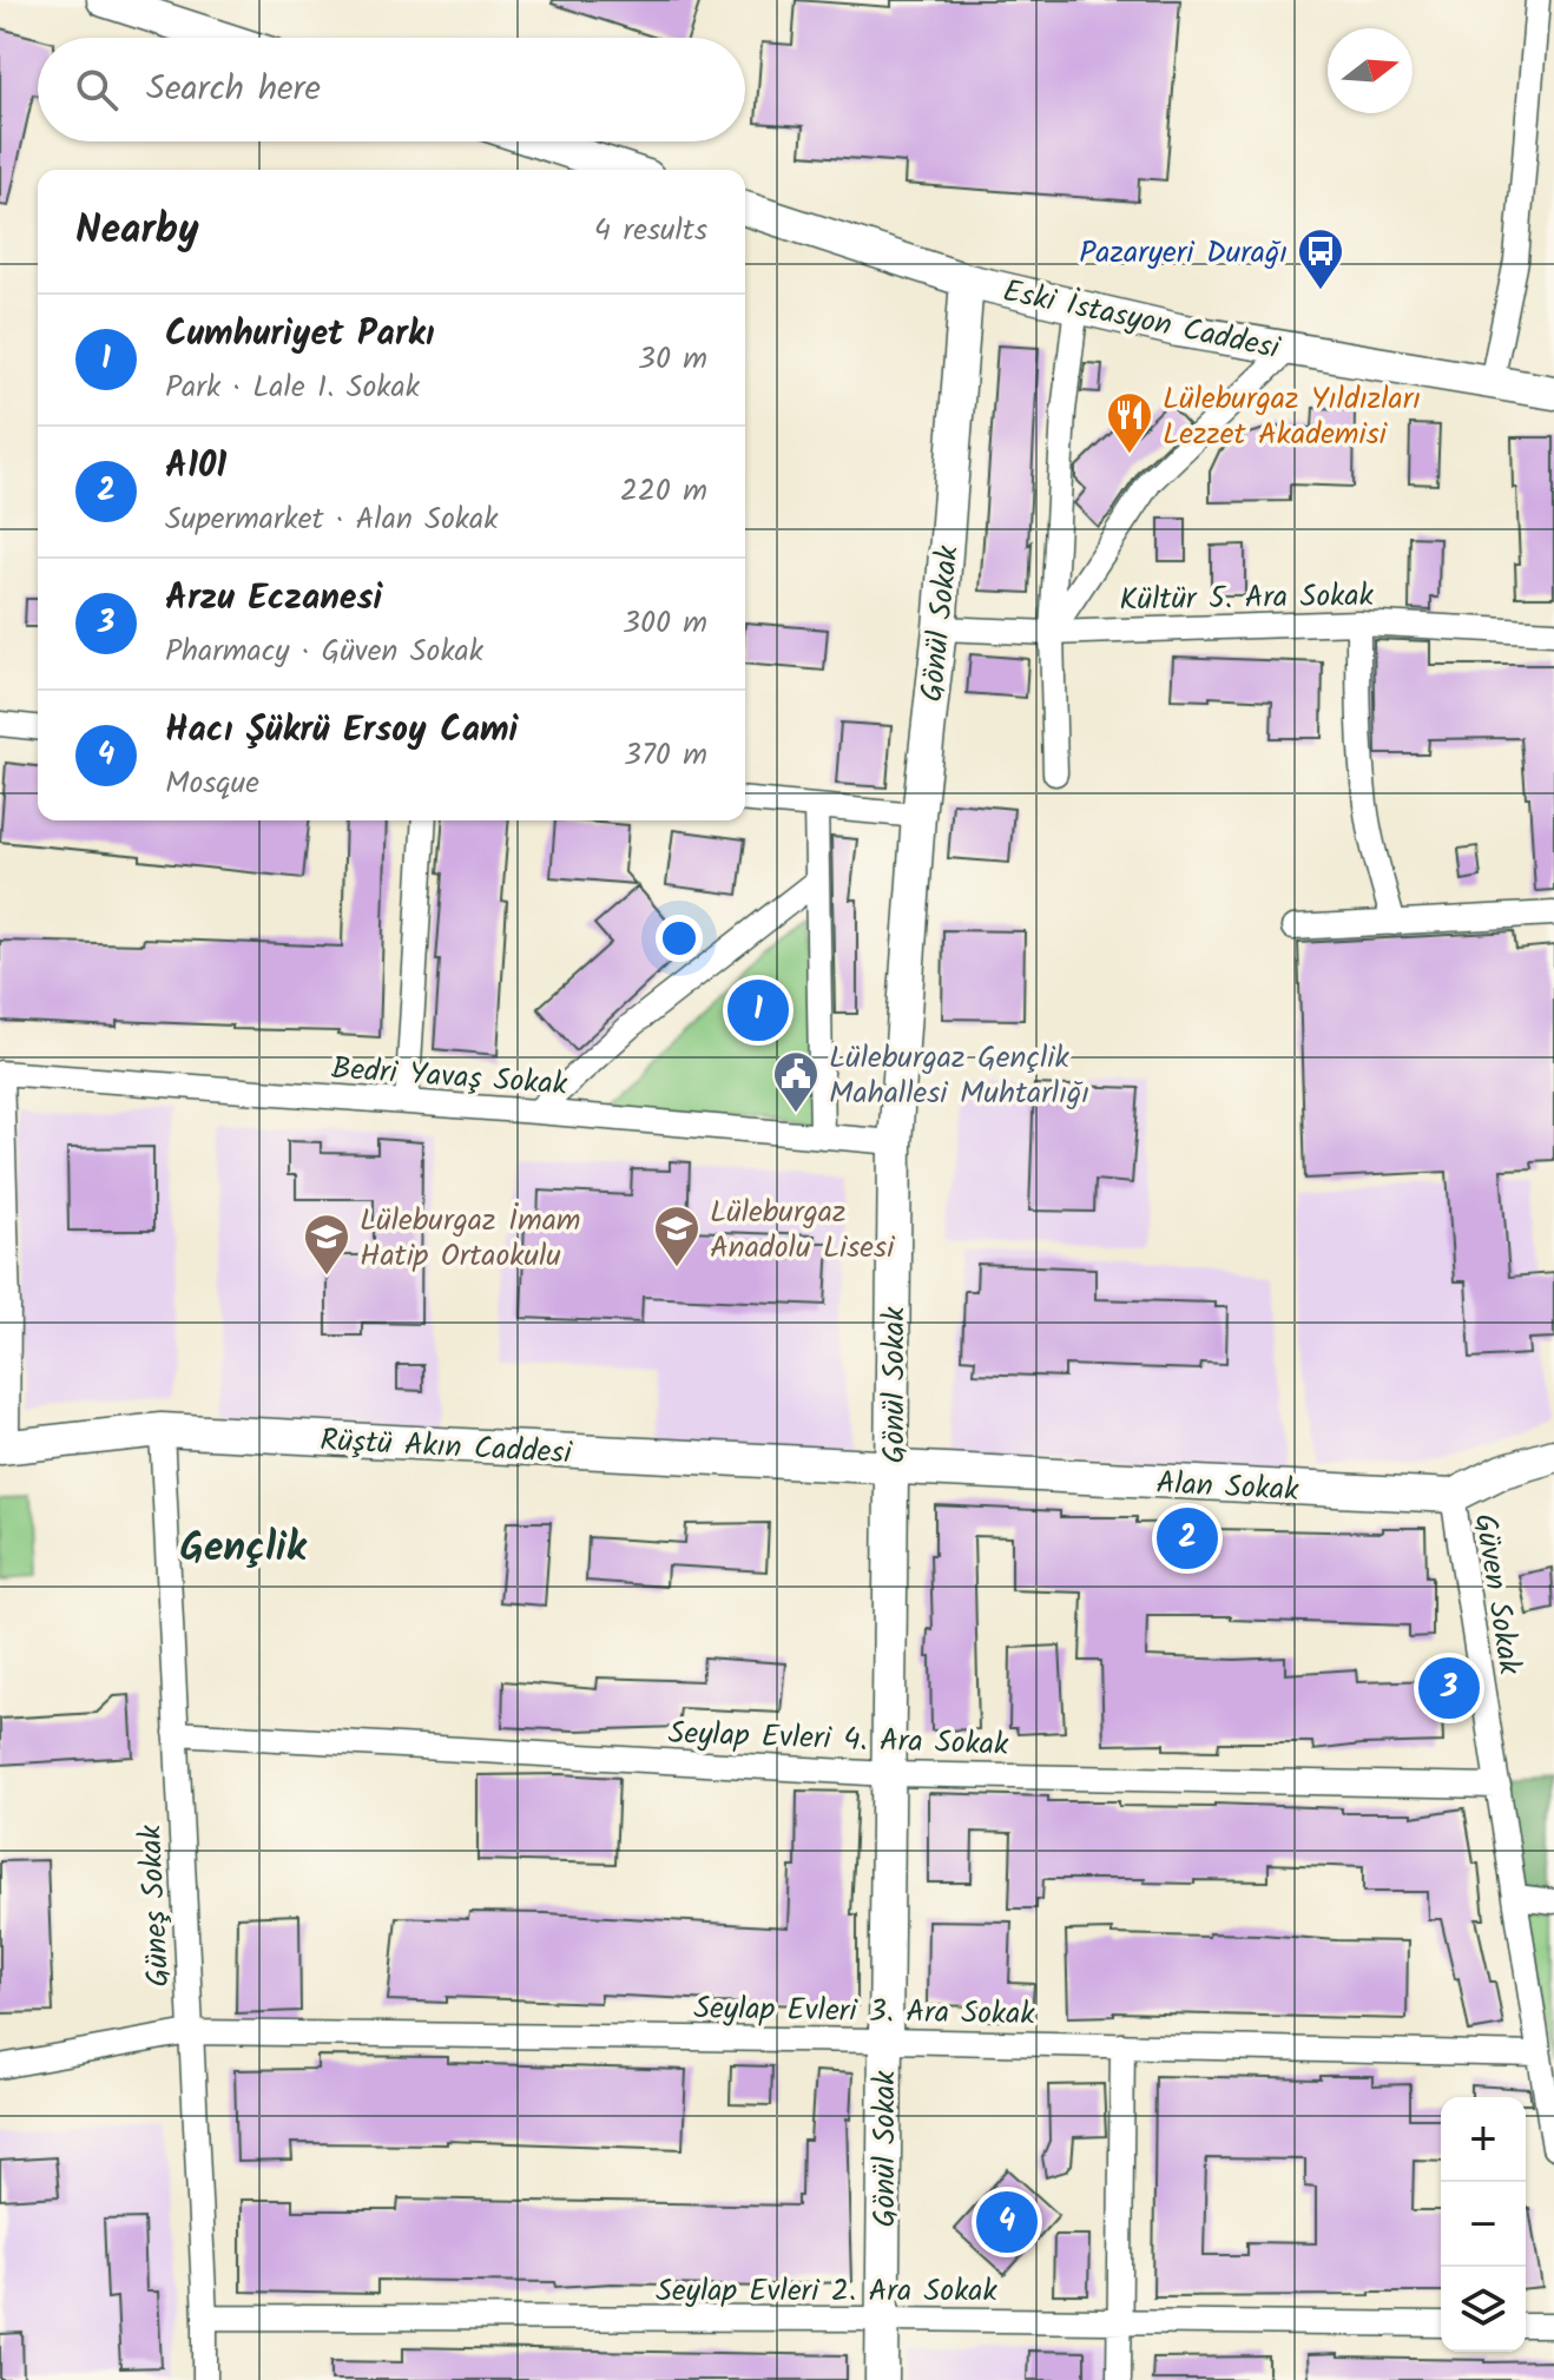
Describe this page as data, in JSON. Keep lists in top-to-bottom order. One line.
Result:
{"streets":{"street":["Eski İstasyon Caddesi","Kültür 5. Ara Sokak","Gönül Sokak","Bedri Yavaş Sokak","Rüştü Akın Caddesi","Alan Sokak","Güven Sokak","Seylap Evleri 4. Ara Sokak","Güneş Sokak","Seylap Evleri 3. Ara Sokak","Seylap Evleri 2. Ara Sokak"]},"crossings":[["Eski İstasyon Caddesi","Gönül Sokak"],["Kültür 5. Ara Sokak","Gönül Sokak"],["Gönül Sokak","Bedri Yavaş Sokak"],["Gönül Sokak","Rüştü Akın Caddesi"],["Gönül Sokak","Alan Sokak"],["Gönül Sokak","Seylap Evleri 4. Ara Sokak"],["Gönül Sokak","Seylap Evleri 3. Ara Sokak"],["Gönül Sokak","Seylap Evleri 2. Ara Sokak"],["Rüştü Akın Caddesi","Alan Sokak"],["Rüştü Akın Caddesi","Güneş Sokak"],["Alan Sokak","Güven Sokak"],["Güven Sokak","Seylap Evleri 4. Ara Sokak"],["Güven Sokak","Seylap Evleri 3. Ara Sokak"],["Seylap Evleri 4. Ara Sokak","Güneş Sokak"],["Güneş Sokak","Seylap Evleri 3. Ara Sokak"],["Güneş Sokak","Seylap Evleri 2. Ara Sokak"]],"districts":["Gençlik"],"places":{"bus stop":["Pazaryeri Durağı"],"restaurant":["Lüleburgaz Yıldızları Lezzet Akademisi"],"public building":["Lüleburgaz Gençlik Mahallesi Muhtarlığı"],"school or university":["Lüleburgaz Anadolu Lisesi","Lüleburgaz İmam Hatip Ortaokulu"]},"north":"right","page":{"search":"Search here","heading":["Nearby","4 results"],"list":[{"mark":"1","name":"Cumhuriyet Parkı","note":"Park · Lale 1. Sokak","value":"30 m"},{"mark":"2","name":"A101","note":"Supermarket · Alan Sokak","value":"220 m"},{"mark":"3","name":"Arzu Eczanesi","note":"Pharmacy · Güven Sokak","value":"300 m"},{"mark":"4","name":"Hacı Şükrü Ersoy Cami","note":"Mosque","value":"370 m"}],"pins":["1","2","3","4"],"map_buttons":["+","−"]}}
